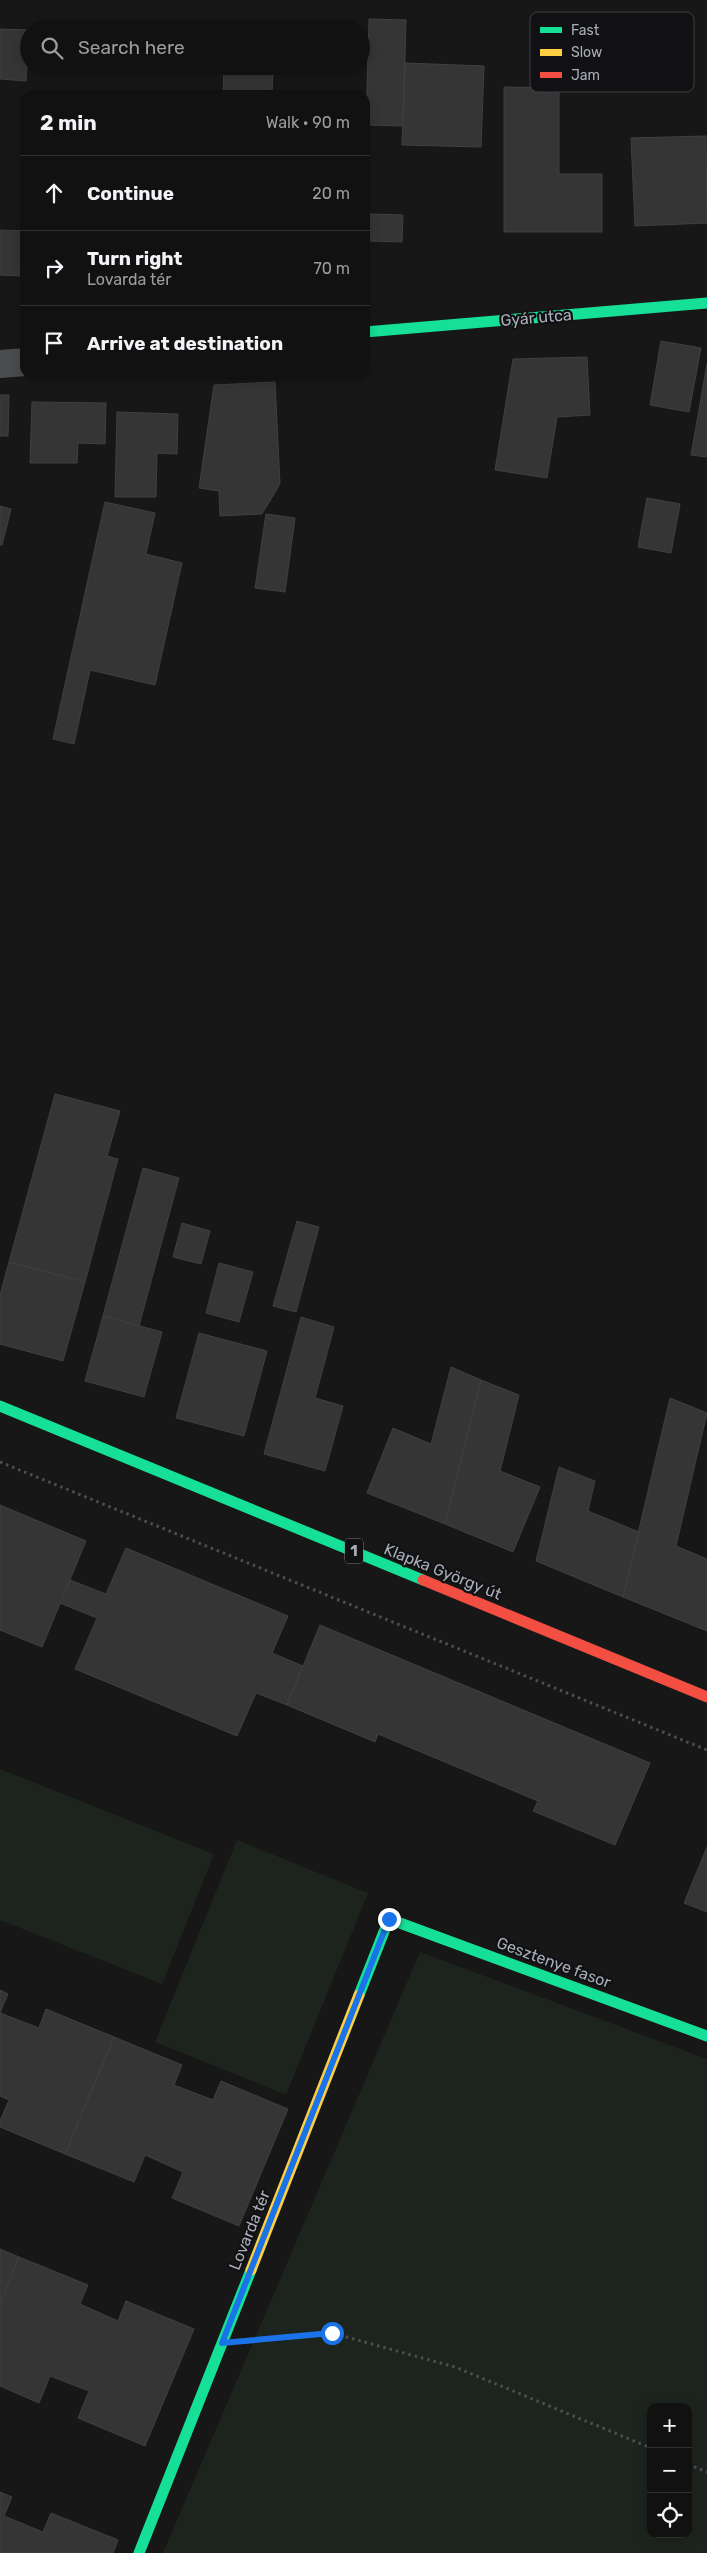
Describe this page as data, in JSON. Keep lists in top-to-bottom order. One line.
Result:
{"streets":{"street":["Gyár utca","1","Klapka György út","Gesztenye fasor","Lovarda tér"]},"crossings":[["Gesztenye fasor","Lovarda tér"]],"legend":["Fast","Slow","Jam"],"page":{"search":"Search here","heading":["2 min","Walk · 90 m"],"list":[["Continue","20 m"],["Turn right","Lovarda tér","70 m"],"Arrive at destination"],"map_buttons":["+","−"]}}
